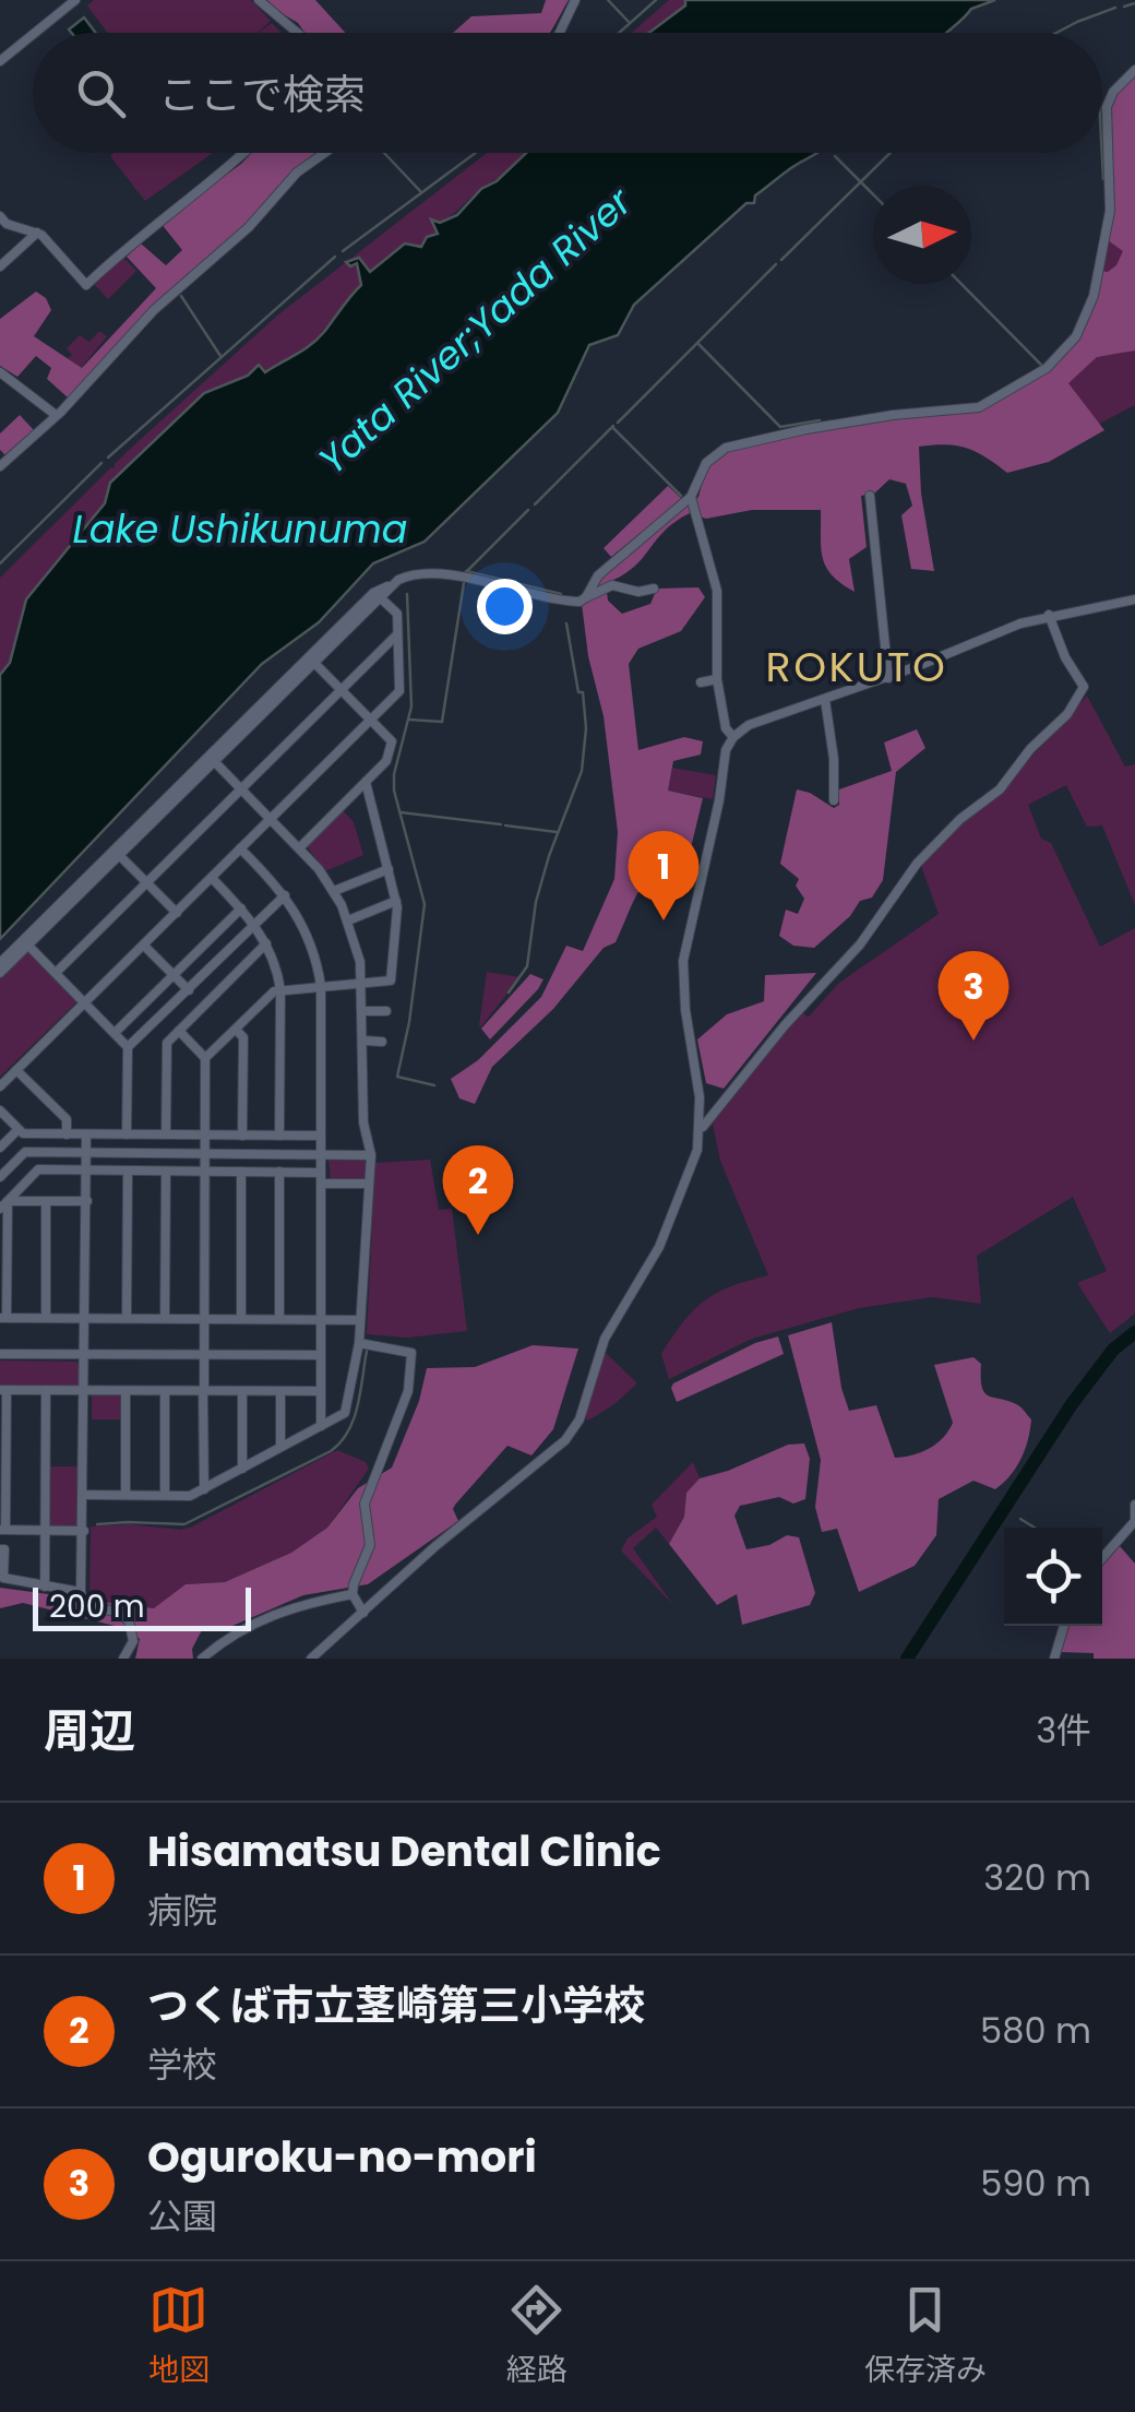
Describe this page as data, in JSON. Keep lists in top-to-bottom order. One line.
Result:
{"districts":["ROKUTO"],"water":["Yata River;Yada River","Lake Ushikunuma"],"scale_bar":"200 m","north":"right","page":{"search":"ここで検索","pins":["1","3","2"],"scale":"200 m","heading":["周辺","3件"],"list":[{"mark":"1","name":"Hisamatsu Dental Clinic","note":"病院","value":"320 m"},{"mark":"2","name":"つくば市立茎崎第三小学校","note":"学校","value":"580 m"},{"mark":"3","name":"Oguroku-no-mori","note":"公園","value":"590 m"}],"nav":["地図","経路","保存済み"]}}
